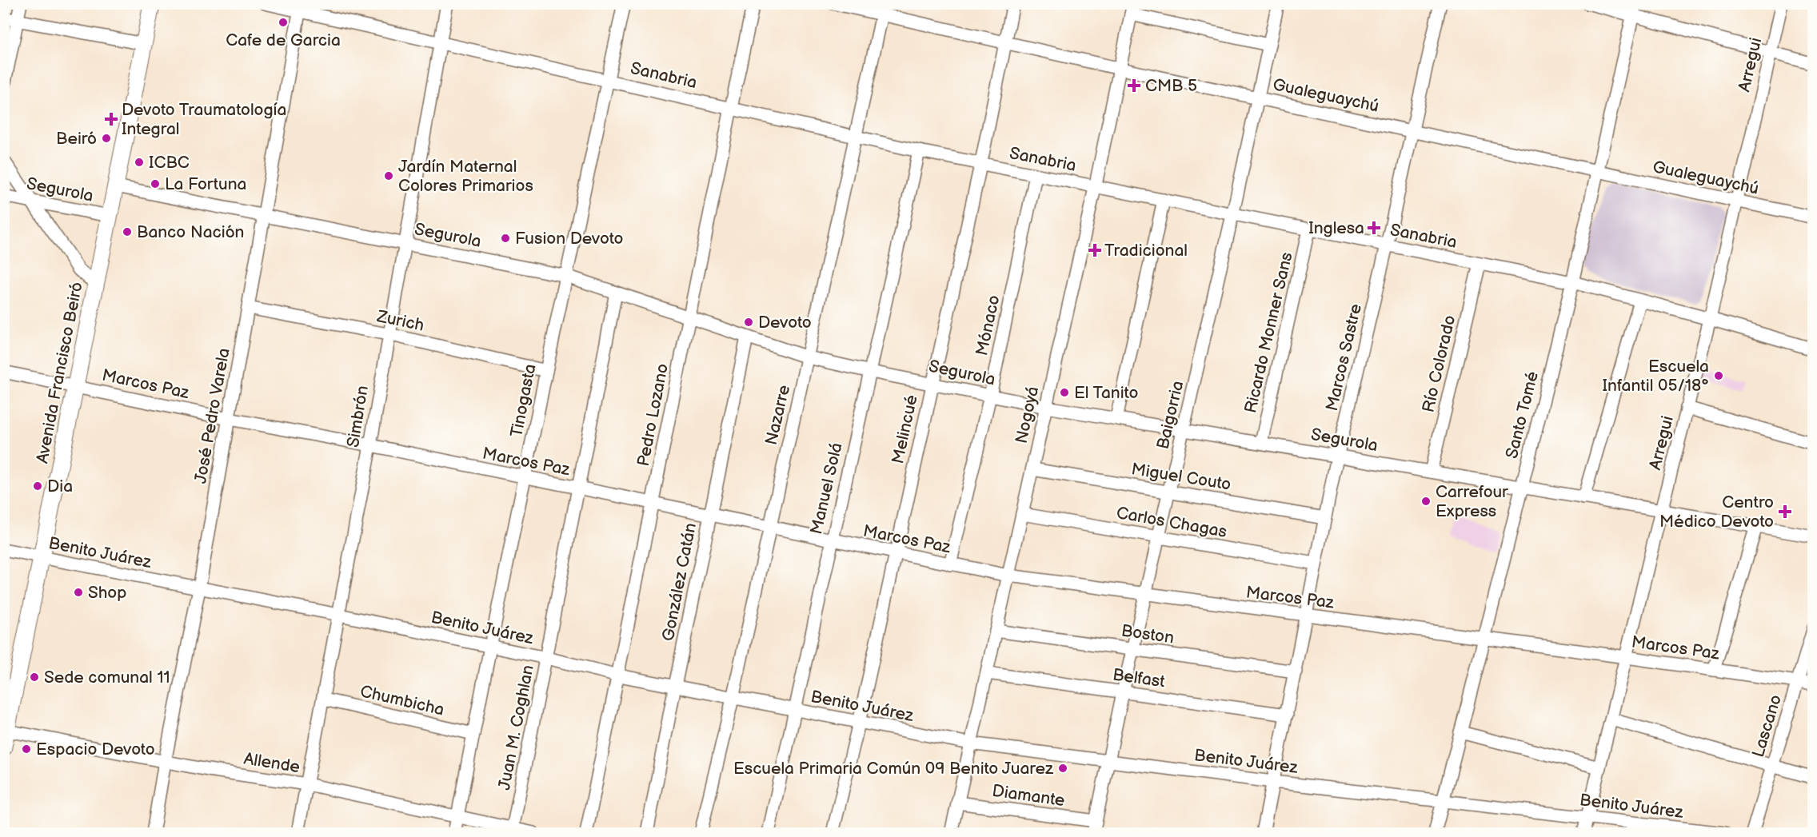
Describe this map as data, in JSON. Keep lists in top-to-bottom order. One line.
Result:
{"streets":{"main road":["Avenida Francisco Beiró"],"street":["Arregui","Sanabria","Gualeguaychú","Segurola","Zurich","Mónaco","Ricardo Monner Sans","Marcos Sastre","Río Colorado","Marcos Paz","Tinogasta","Pedro Lozano","Nazarre","Nogoyá","Baigorria","Santo Tomé","José Pedro Varela","Simbrón","Melincué","Miguel Couto","Manuel Solá","Carlos Chagas","Benito Juárez","González Catán","Boston","Belfast","Chumbicha","Lascano","Juan M. Coghlan","Allende","Diamante"]},"crossings":[["Arregui","Sanabria"],["Arregui","Gualeguaychú"],["Arregui","Segurola"],["Arregui","Marcos Paz"],["Arregui","Benito Juárez"],["Sanabria","Mónaco"],["Sanabria","Ricardo Monner Sans"],["Sanabria","Marcos Sastre"],["Sanabria","Río Colorado"],["Sanabria","Tinogasta"],["Sanabria","Pedro Lozano"],["Sanabria","Nazarre"],["Sanabria","Nogoyá"],["Sanabria","Baigorria"],["Sanabria","Santo Tomé"],["Sanabria","José Pedro Varela"],["Sanabria","Simbrón"],["Sanabria","Melincué"],["Sanabria","Manuel Solá"],["Gualeguaychú","Marcos Sastre"],["Gualeguaychú","Nazarre"],["Gualeguaychú","Nogoyá"],["Gualeguaychú","Baigorria"],["Gualeguaychú","Santo Tomé"],["Gualeguaychú","Melincué"],["Segurola","Mónaco"],["Segurola","Ricardo Monner Sans"],["Segurola","Marcos Sastre"],["Segurola","Río Colorado"],["Segurola","Avenida Francisco Beiró"],["Segurola","Tinogasta"],["Segurola","Pedro Lozano"],["Segurola","Nazarre"],["Segurola","Nogoyá"],["Segurola","Baigorria"],["Segurola","Santo Tomé"],["Segurola","José Pedro Varela"],["Segurola","Simbrón"],["Segurola","Melincué"],["Segurola","Manuel Solá"],["Segurola","González Catán"],["Segurola","Juan M. Coghlan"],["Zurich","Tinogasta"],["Zurich","José Pedro Varela"],["Zurich","Simbrón"],["Mónaco","Marcos Paz"],["Marcos Sastre","Marcos Paz"],["Marcos Sastre","Miguel Couto"],["Marcos Sastre","Carlos Chagas"],["Marcos Sastre","Benito Juárez"],["Marcos Sastre","Boston"],["Marcos Sastre","Belfast"],["Avenida Francisco Beiró","Marcos Paz"],["Avenida Francisco Beiró","Benito Juárez"],["Avenida Francisco Beiró","Allende"],["Marcos Paz","Tinogasta"],["Marcos Paz","Pedro Lozano"],["Marcos Paz","Nazarre"],["Marcos Paz","Nogoyá"],["Marcos Paz","Baigorria"],["Marcos Paz","Santo Tomé"],["Marcos Paz","José Pedro Varela"],["Marcos Paz","Simbrón"],["Marcos Paz","Melincué"],["Marcos Paz","Manuel Solá"],["Marcos Paz","González Catán"],["Marcos Paz","Lascano"],["Marcos Paz","Juan M. Coghlan"],["Tinogasta","Benito Juárez"],["Tinogasta","Chumbicha"],["Tinogasta","Allende"],["Pedro Lozano","Benito Juárez"],["Nazarre","Benito Juárez"],["Nogoyá","Miguel Couto"],["Nogoyá","Carlos Chagas"],["Nogoyá","Benito Juárez"],["Nogoyá","Boston"],["Nogoyá","Belfast"],["Nogoyá","Diamante"],["Baigorria","Miguel Couto"],["Baigorria","Carlos Chagas"],["Baigorria","Benito Juárez"],["Baigorria","Boston"],["Baigorria","Belfast"],["Baigorria","Diamante"],["Santo Tomé","Benito Juárez"],["José Pedro Varela","Benito Juárez"],["José Pedro Varela","Allende"],["Simbrón","Benito Juárez"],["Simbrón","Chumbicha"],["Simbrón","Allende"],["Melincué","Benito Juárez"],["Manuel Solá","Benito Juárez"],["Benito Juárez","González Catán"],["Benito Juárez","Juan M. Coghlan"],["Juan M. Coghlan","Allende"]],"places":{"other":["Cafe de Garcia","Beiró","ICBC","Jardín Maternal Colores Primarios","La Fortuna","Banco Nación","Fusion Devoto","Devoto","Escuela Infantil 05/18°","El Tanito","Dia","Carrefour Express","Shop","Sede comunal 11","Espacio Devoto","Escuela Primaria Común 09 Benito Juarez"],"health":["CMB 5","Devoto Traumatología Integral","Inglesa","Tradicional","Centro Médico Devoto"]}}
